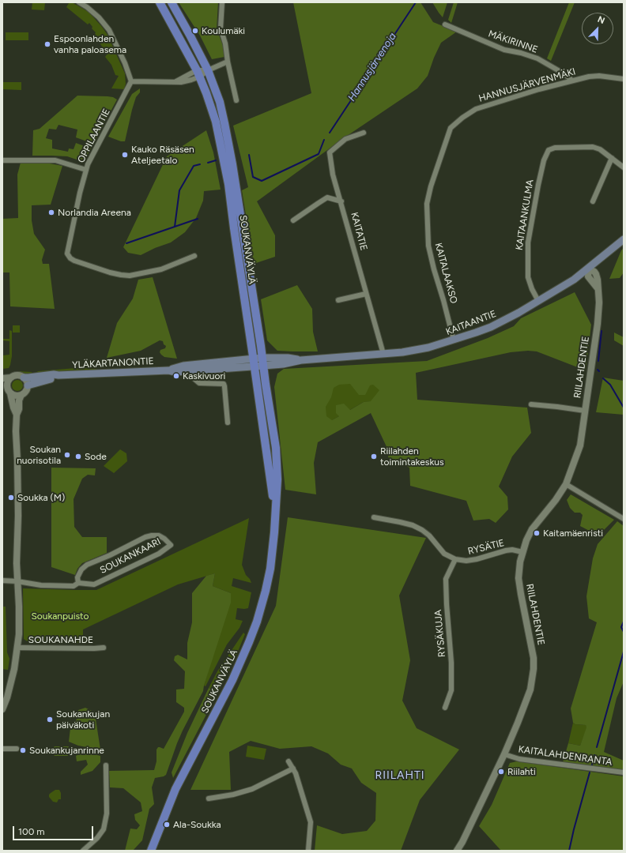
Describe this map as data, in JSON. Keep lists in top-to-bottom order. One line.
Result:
{"streets":{"main road":["SOUKANVÄYLÄ","KAITAANTIE","YLÄKARTANONTIE"],"street":["MÄKIRINNE","HANNUSJÄRVENMÄKI","OPPILAANTIE","KAITAANKULMA","KAITATIE","KAITALAAKSO","RIILAHDENTIE","RYSÄTIE","SOUKANKAARI","RYSÄKUJA","SOUKANAHDE","KAITALAHDENRANTA"]},"crossings":[["MÄKIRINNE","HANNUSJÄRVENMÄKI"],["HANNUSJÄRVENMÄKI","KAITALAAKSO"],["KAITAANKULMA","KAITAANTIE"],["KAITATIE","KAITAANTIE"],["SOUKANVÄYLÄ","KAITAANTIE"],["SOUKANVÄYLÄ","YLÄKARTANONTIE"],["KAITALAAKSO","KAITAANTIE"],["KAITAANTIE","YLÄKARTANONTIE"],["KAITAANTIE","RIILAHDENTIE"],["RIILAHDENTIE","RYSÄTIE"],["RIILAHDENTIE","KAITALAHDENRANTA"],["RYSÄTIE","RYSÄKUJA"]],"districts":["RIILAHTI"],"water":["Hannusjärvenoja"],"parks":["Soukanpuisto"],"places":["Koulumäki","Espoonlahden vanha paloasema","Kauko Räsäsen Ateljeetalo","Norlandia Areena","Kaskivuori","Soukan nuorisotila","Sode","Riilahden toimintakeskus","Soukka (M)","Kaitamäenristi","Soukankujan päiväkoti","Soukankujanrinne","Riilahti","Ala-Soukka"],"scale_bar":"100 m","north":"top right"}
